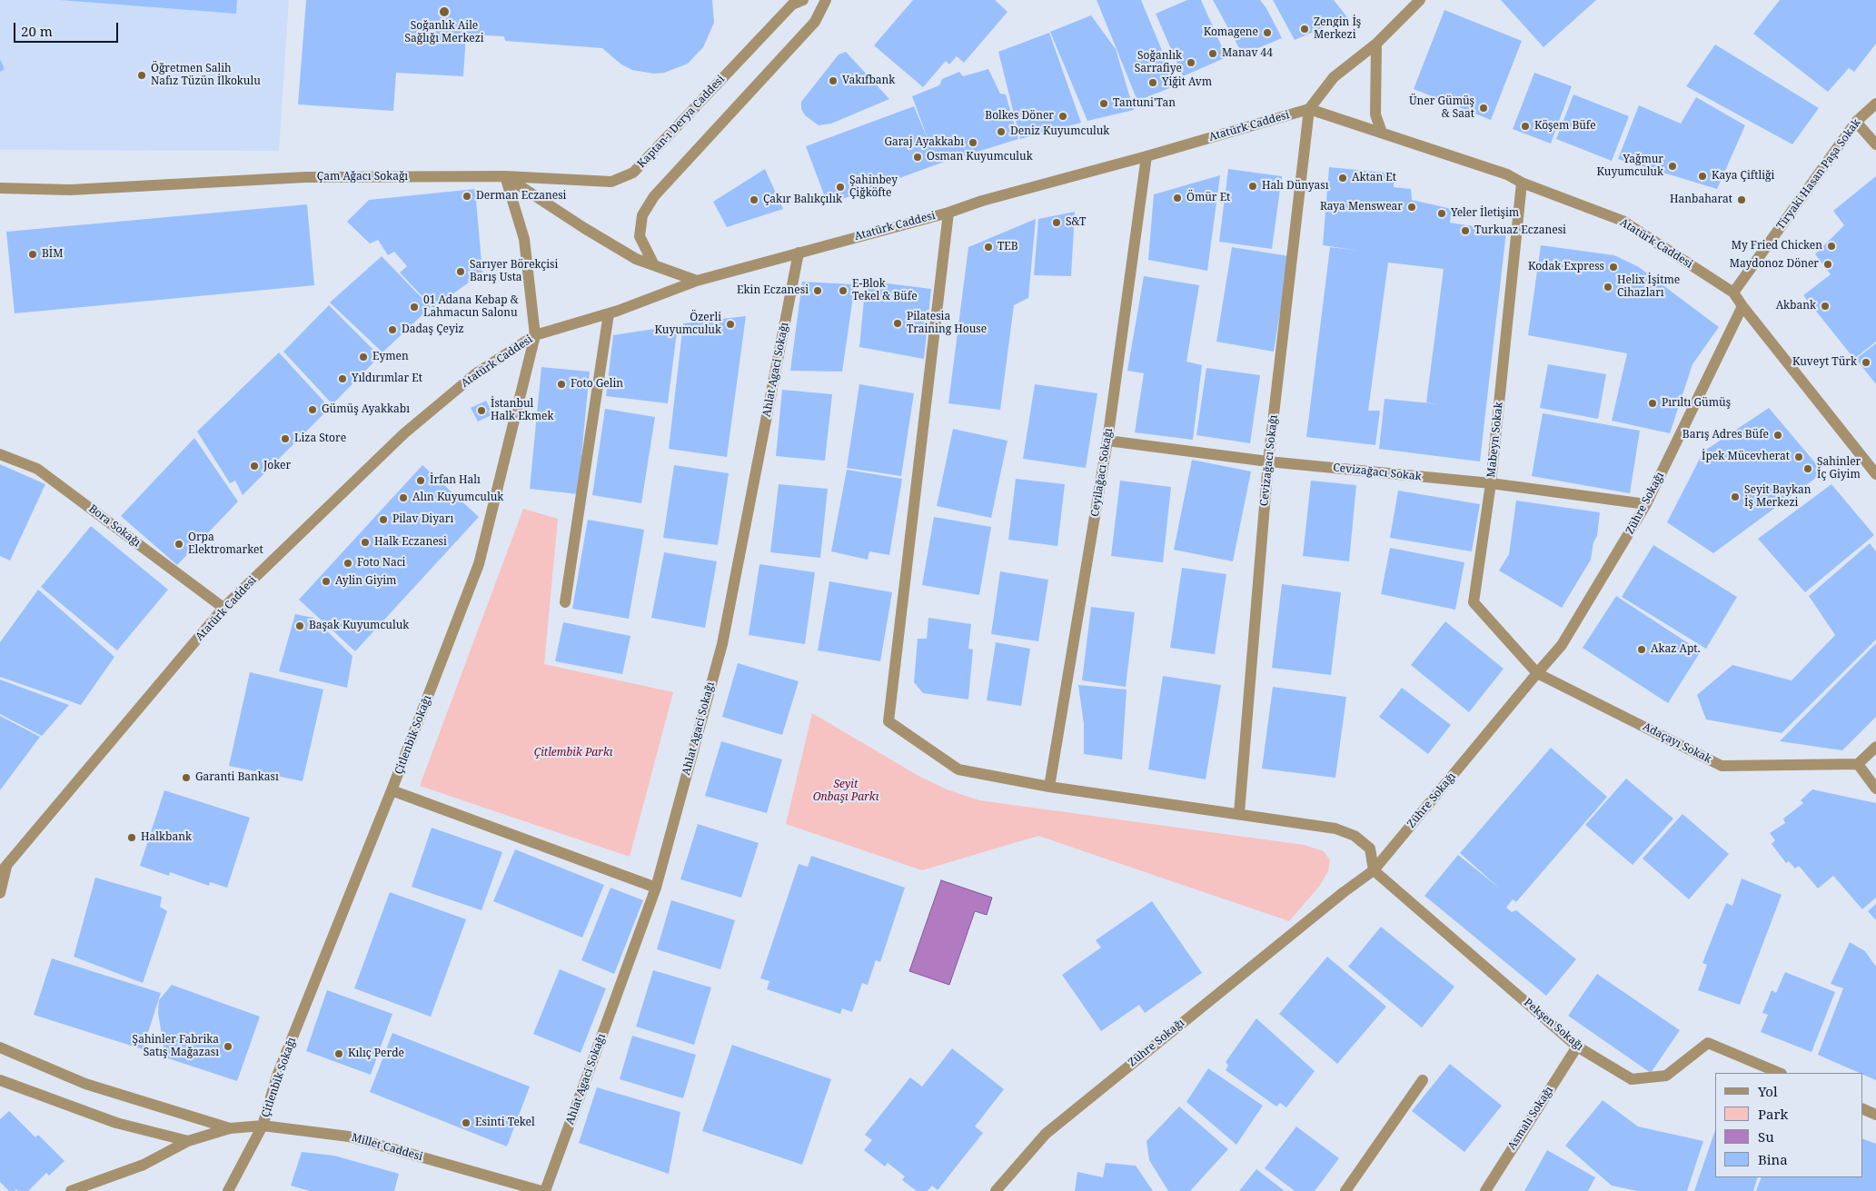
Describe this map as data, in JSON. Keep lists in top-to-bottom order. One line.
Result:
{"streets":{"street":["Kaptan-ı Derya Caddesi","Atatürk Caddesi","Tiryaki Hasan Paşa Sokak","Çam Ağacı Sokağı","Ahlat Agaci Sokağı","Mabeyn Sokak","Cevizağacı Sokağı","Ceyilağacı Sokağı","Cevizağacı Sokak","Zühre Sokağı","Bora Sokağı","Çitlenbik Sokağı","Adaçayı Sokak","Pekşen Sokağı","Asmalı Sokağı","Millet Caddesi"]},"crossings":[["Kaptan-ı Derya Caddesi","Çam Ağacı Sokağı"],["Atatürk Caddesi","Tiryaki Hasan Paşa Sokak"],["Atatürk Caddesi","Ahlat Agaci Sokağı"],["Atatürk Caddesi","Mabeyn Sokak"],["Atatürk Caddesi","Cevizağacı Sokağı"],["Atatürk Caddesi","Ceyilağacı Sokağı"],["Atatürk Caddesi","Zühre Sokağı"],["Atatürk Caddesi","Bora Sokağı"],["Atatürk Caddesi","Çitlenbik Sokağı"],["Mabeyn Sokak","Cevizağacı Sokak"],["Mabeyn Sokak","Zühre Sokağı"],["Mabeyn Sokak","Adaçayı Sokak"],["Cevizağacı Sokağı","Cevizağacı Sokak"],["Ceyilağacı Sokağı","Cevizağacı Sokak"],["Cevizağacı Sokak","Zühre Sokağı"],["Zühre Sokağı","Adaçayı Sokak"],["Zühre Sokağı","Pekşen Sokağı"],["Çitlenbik Sokağı","Millet Caddesi"],["Pekşen Sokağı","Asmalı Sokağı"]],"parks":["Çitlembik Parkı","Seyit Onbaşı Parkı"],"places":["Soğanlık Aile Sağlığı Merkezi","Zengin İş Merkezi","Komagene","Manav 44","Soğanlık Sarrafiye","Öğretmen Salih Nafız Tüzün İlkokulu","Vakıfbank","Yiğit Avm","Tantuni'Tan","Üner Gümüş & Saat","Bolkes Döner","Köşem Büfe","Deniz Kuyumculuk","Garaj Ayakkabı","Osman Kuyumculuk","Yağmur Kuyumculuk","Kaya Çiftliği","Aktan Et","Halı Dünyası","Şahinbey Çiğköfte","Derman Eczanesi","Ömür Et","Çakır Balıkçılık","Hanbaharat","Raya Menswear","Yeler İletişim","S&T","Turkuaz Eczanesi","My Fried Chicken","TEB","BİM","Maydonoz Döner","Kodak Express","Sarıyer Börekçisi Barış Usta","Helix İşitme Cihazları","Ekin Eczanesi","E-Blok Tekel & Büfe","Akbank","01 Adana Kebap & Lahmacun Salonu","Pilatesia Training House","Özerli Kuyumculuk","Dadaş Çeyiz","Eymen","Kuveyt Türk","Yıldırımlar Et","Foto Gelin","Pırıltı Gümüş","Gümüş Ayakkabı","İstanbul Halk Ekmek","Barış Adres Büfe","Liza Store","İpek Mücevherat","Joker","Şahinler İç Giyim","İrfan Halı","Seyit Baykan İş Merkezi","Alın Kuyumculuk","Pilav Diyarı","Halk Eczanesi","Orpa Elektromarket","Foto Naci","Aylin Giyim","Başak Kuyumculuk","Akaz Apt.","Garanti Bankası","Halkbank","Şahinler Fabrika Satış Mağazası","Kılıç Perde","Esinti Tekel"],"legend":["Yol","Park","Su","Bina"],"scale_bar":"20 m"}
